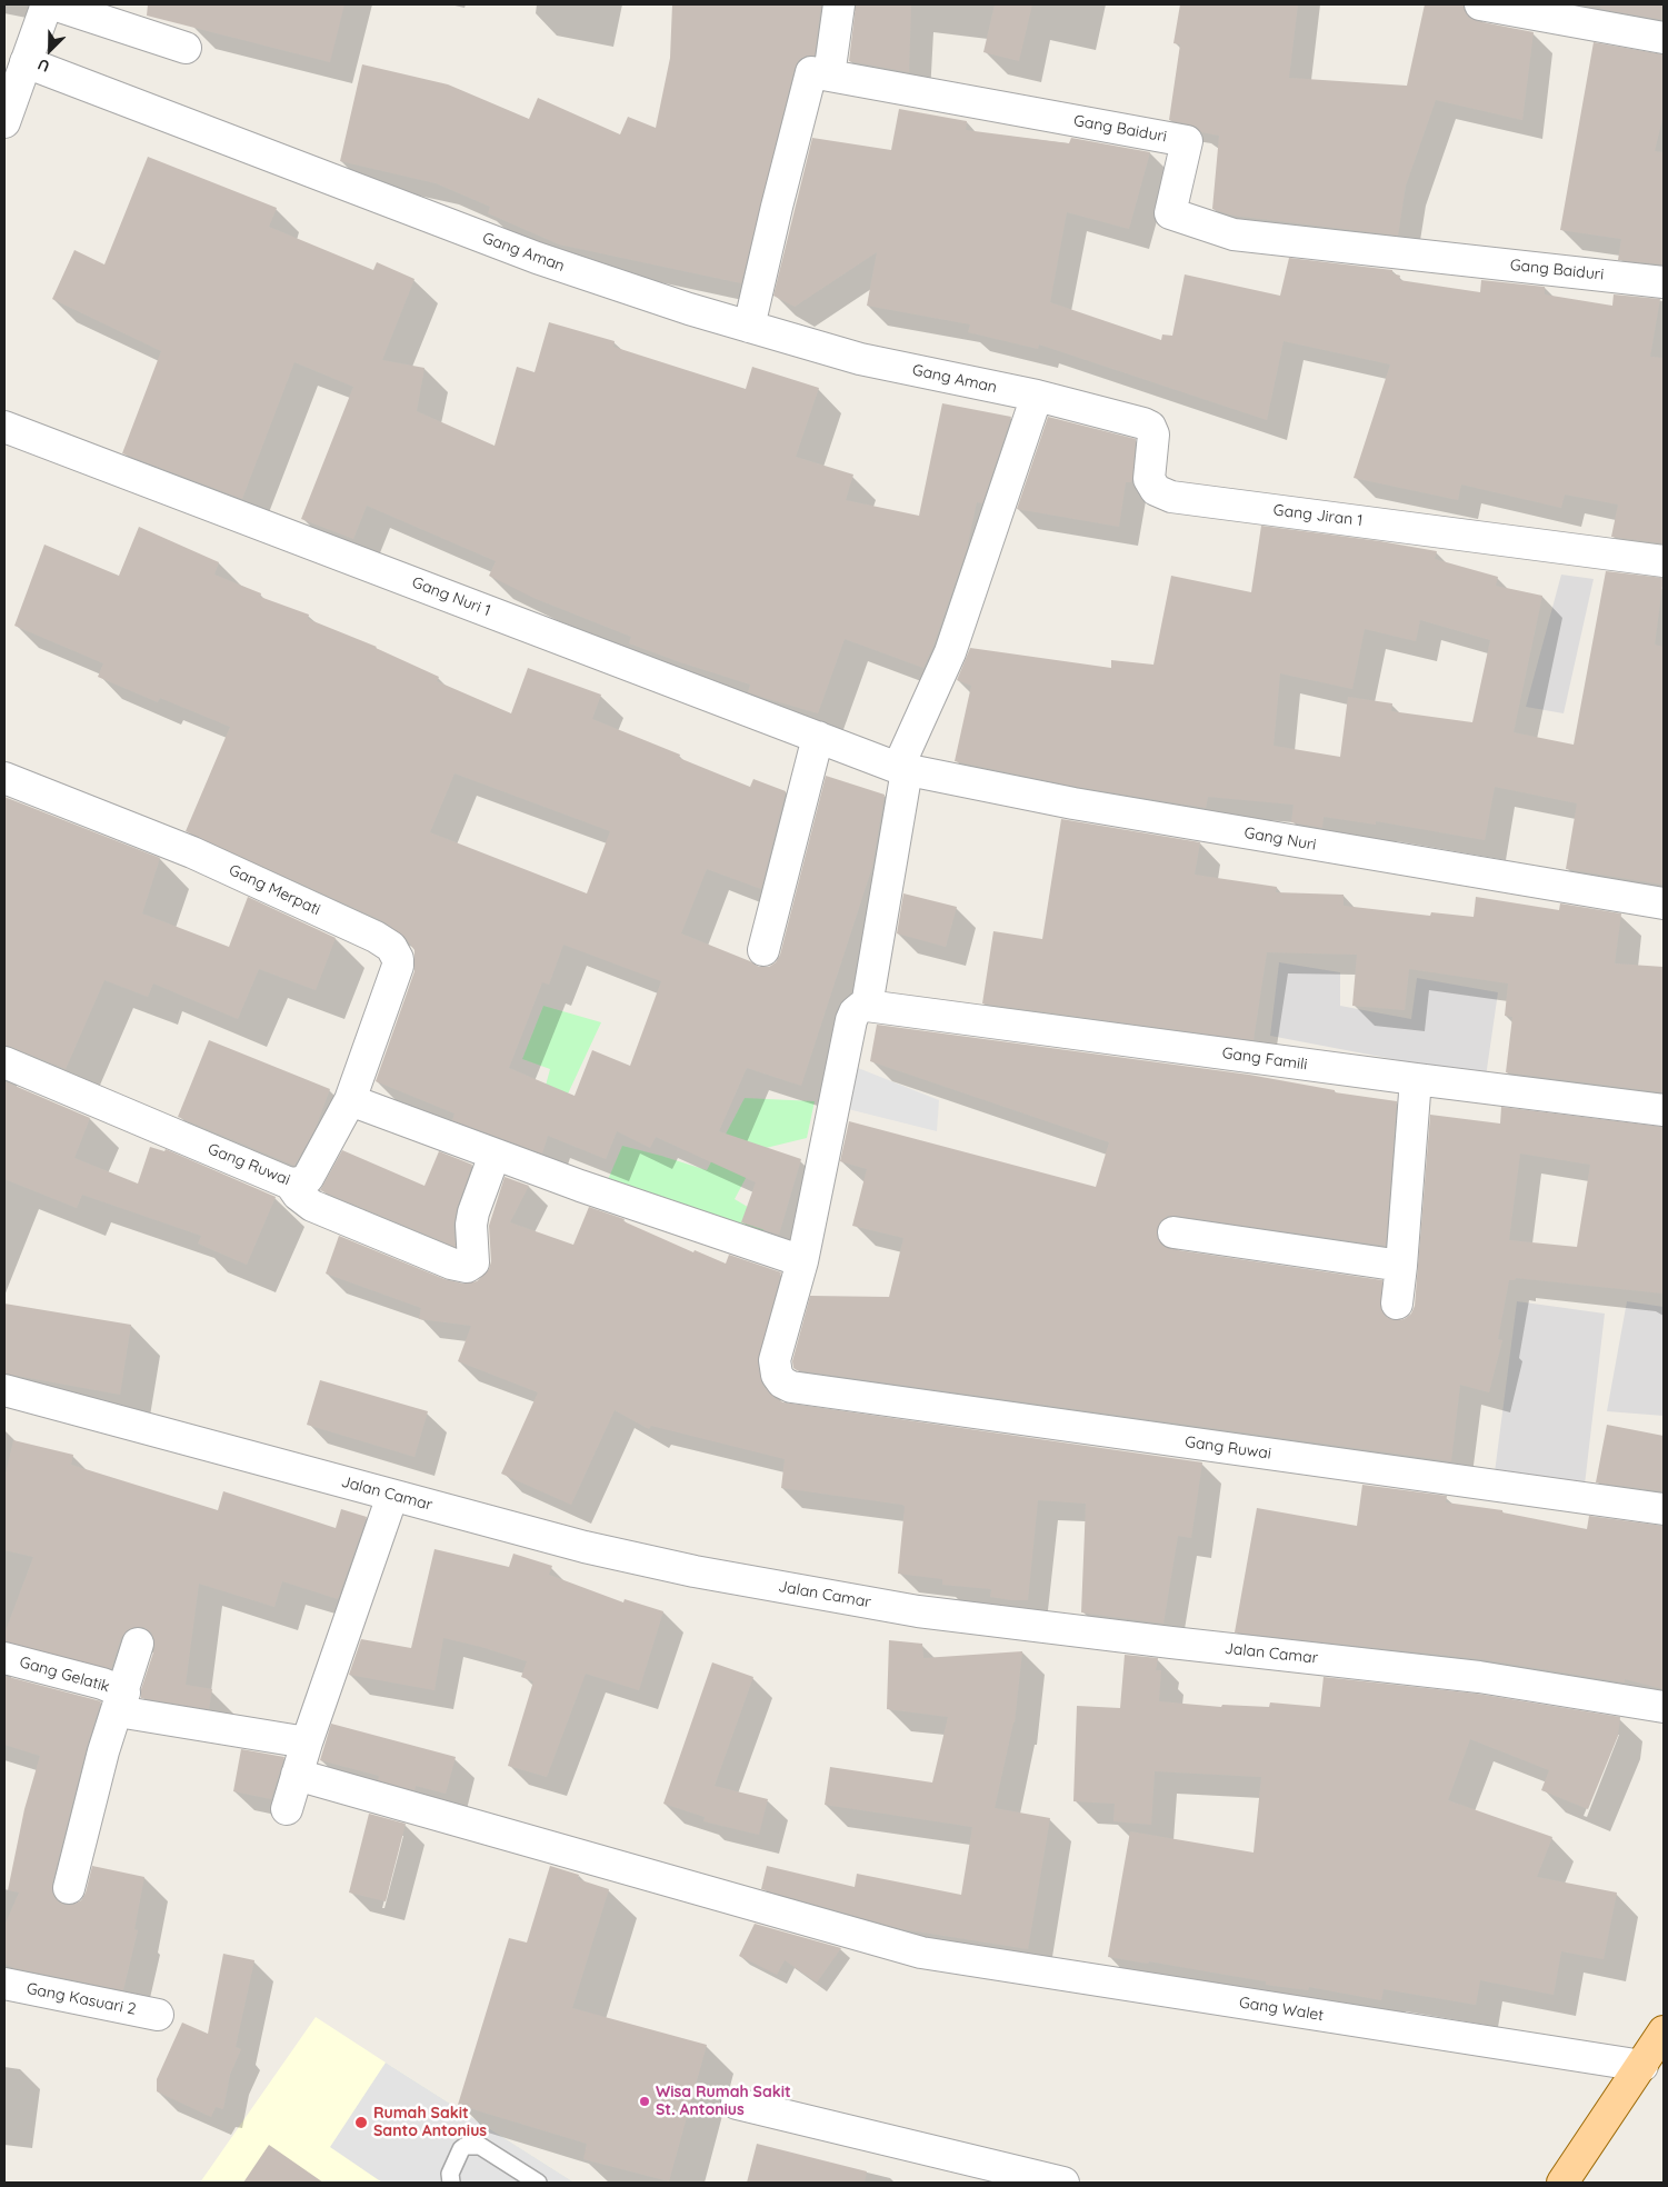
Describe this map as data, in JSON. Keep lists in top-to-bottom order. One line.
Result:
{"streets":{"street":["Gang Baiduri","Gang Aman","Gang Jiran 1","Gang Nuri 1","Gang Nuri","Gang Merpati","Gang Famili","Gang Ruwai","Jalan Camar","Gang Gelatik","Gang Kasuari 2","Gang Walet"]},"crossings":[["Gang Baiduri","Gang Aman"],["Gang Aman","Gang Jiran 1"],["Gang Nuri 1","Gang Nuri"],["Gang Merpati","Gang Ruwai"]],"places":["Wisa Rumah Sakit St. Antonius","Rumah Sakit Santo Antonius"],"north":"bottom left"}
